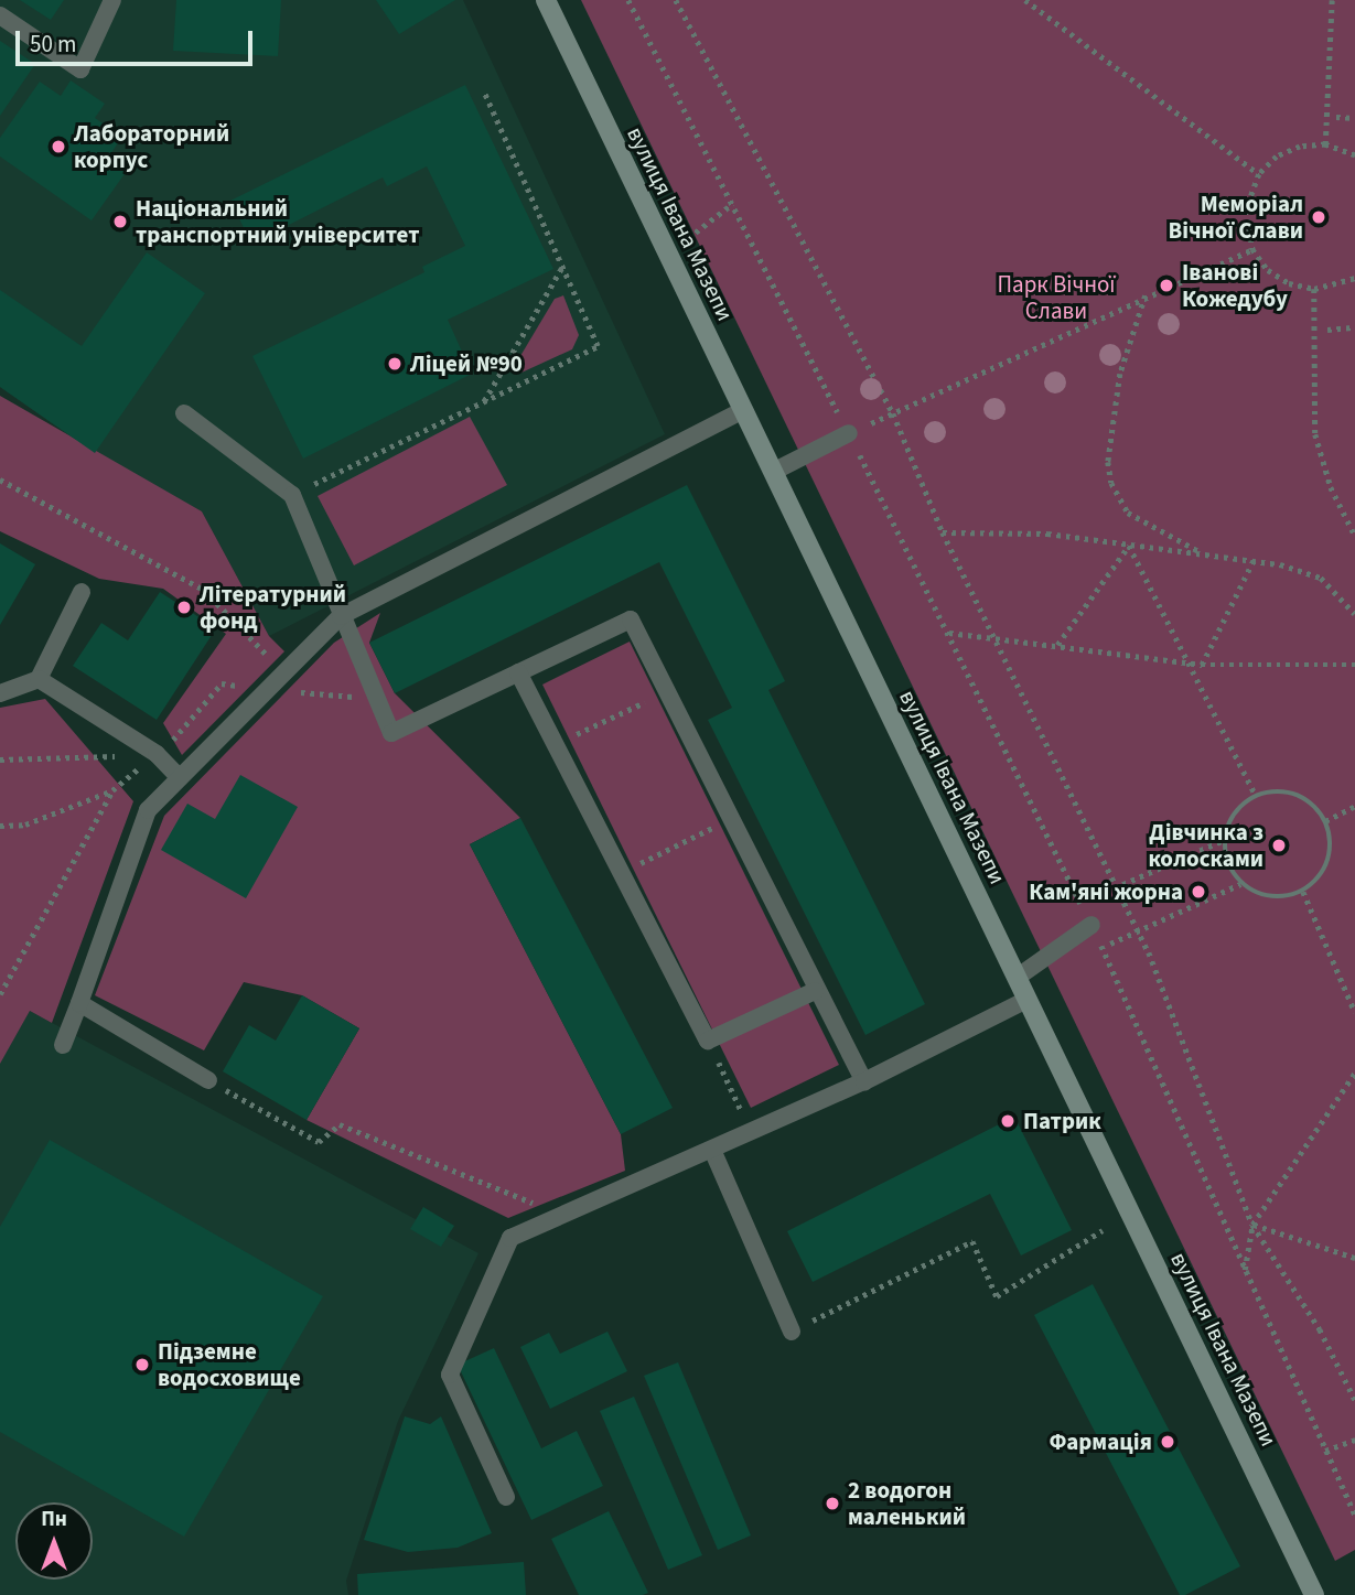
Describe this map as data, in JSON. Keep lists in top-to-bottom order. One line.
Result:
{"streets":{"main road":["вулиця Івана Мазепи"]},"parks":["Парк Вічної Слави"],"places":["Лабораторний корпус","Меморіал Вічної Слави","Національний транспортний університет","Іванові Кожедубу","Ліцей №90","Літературний фонд","Дівчинка з колосками","Кам'яні жорна","Патрик","Підземне водосховище","Фармація","2 водогон маленький"],"scale_bar":"50 m","north":"top"}
